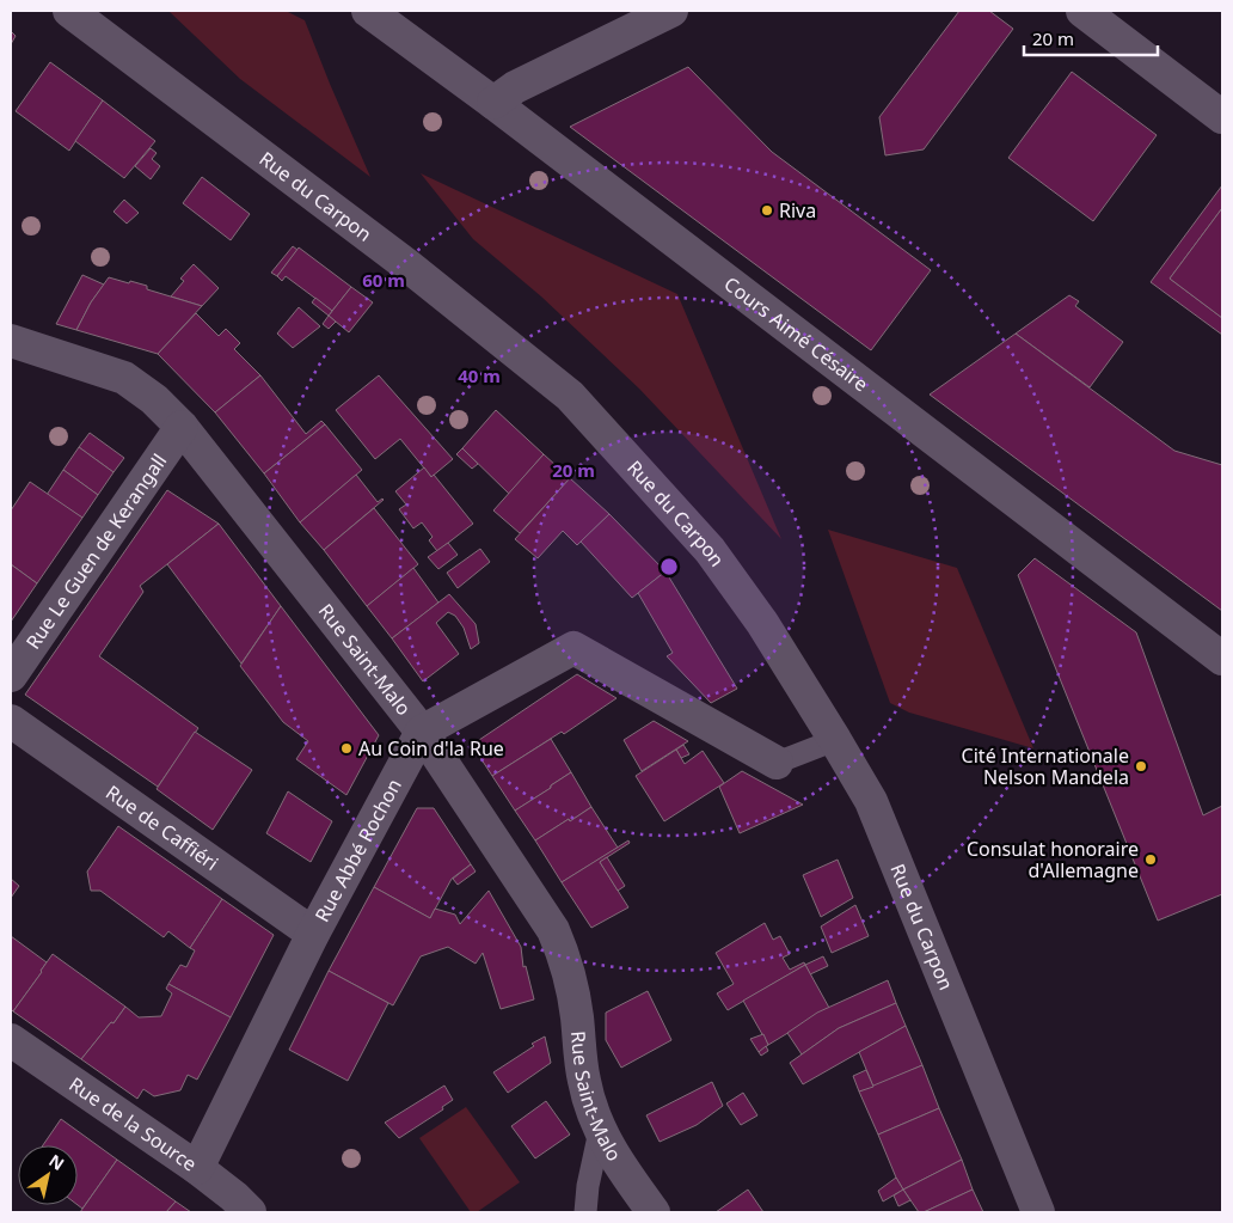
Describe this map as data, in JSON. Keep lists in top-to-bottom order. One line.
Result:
{"streets":{"street":["Rue du Carpon","Cours Aimé Césaire","Rue Le Guen de Kerangall","Rue Saint-Malo","Rue de Caffiéri","Rue Abbé Rochon","Rue de la Source"]},"crossings":[["Rue Le Guen de Kerangall","Rue Saint-Malo"],["Rue Saint-Malo","Rue Abbé Rochon"],["Rue de Caffiéri","Rue Abbé Rochon"],["Rue Abbé Rochon","Rue de la Source"]],"places":["Riva","Au Coin d'la Rue","Cité Internationale Nelson Mandela","Consulat honoraire d'Allemagne"],"scale_bar":"20 m","north":"top right","rings":["60 m","40 m","20 m"]}
